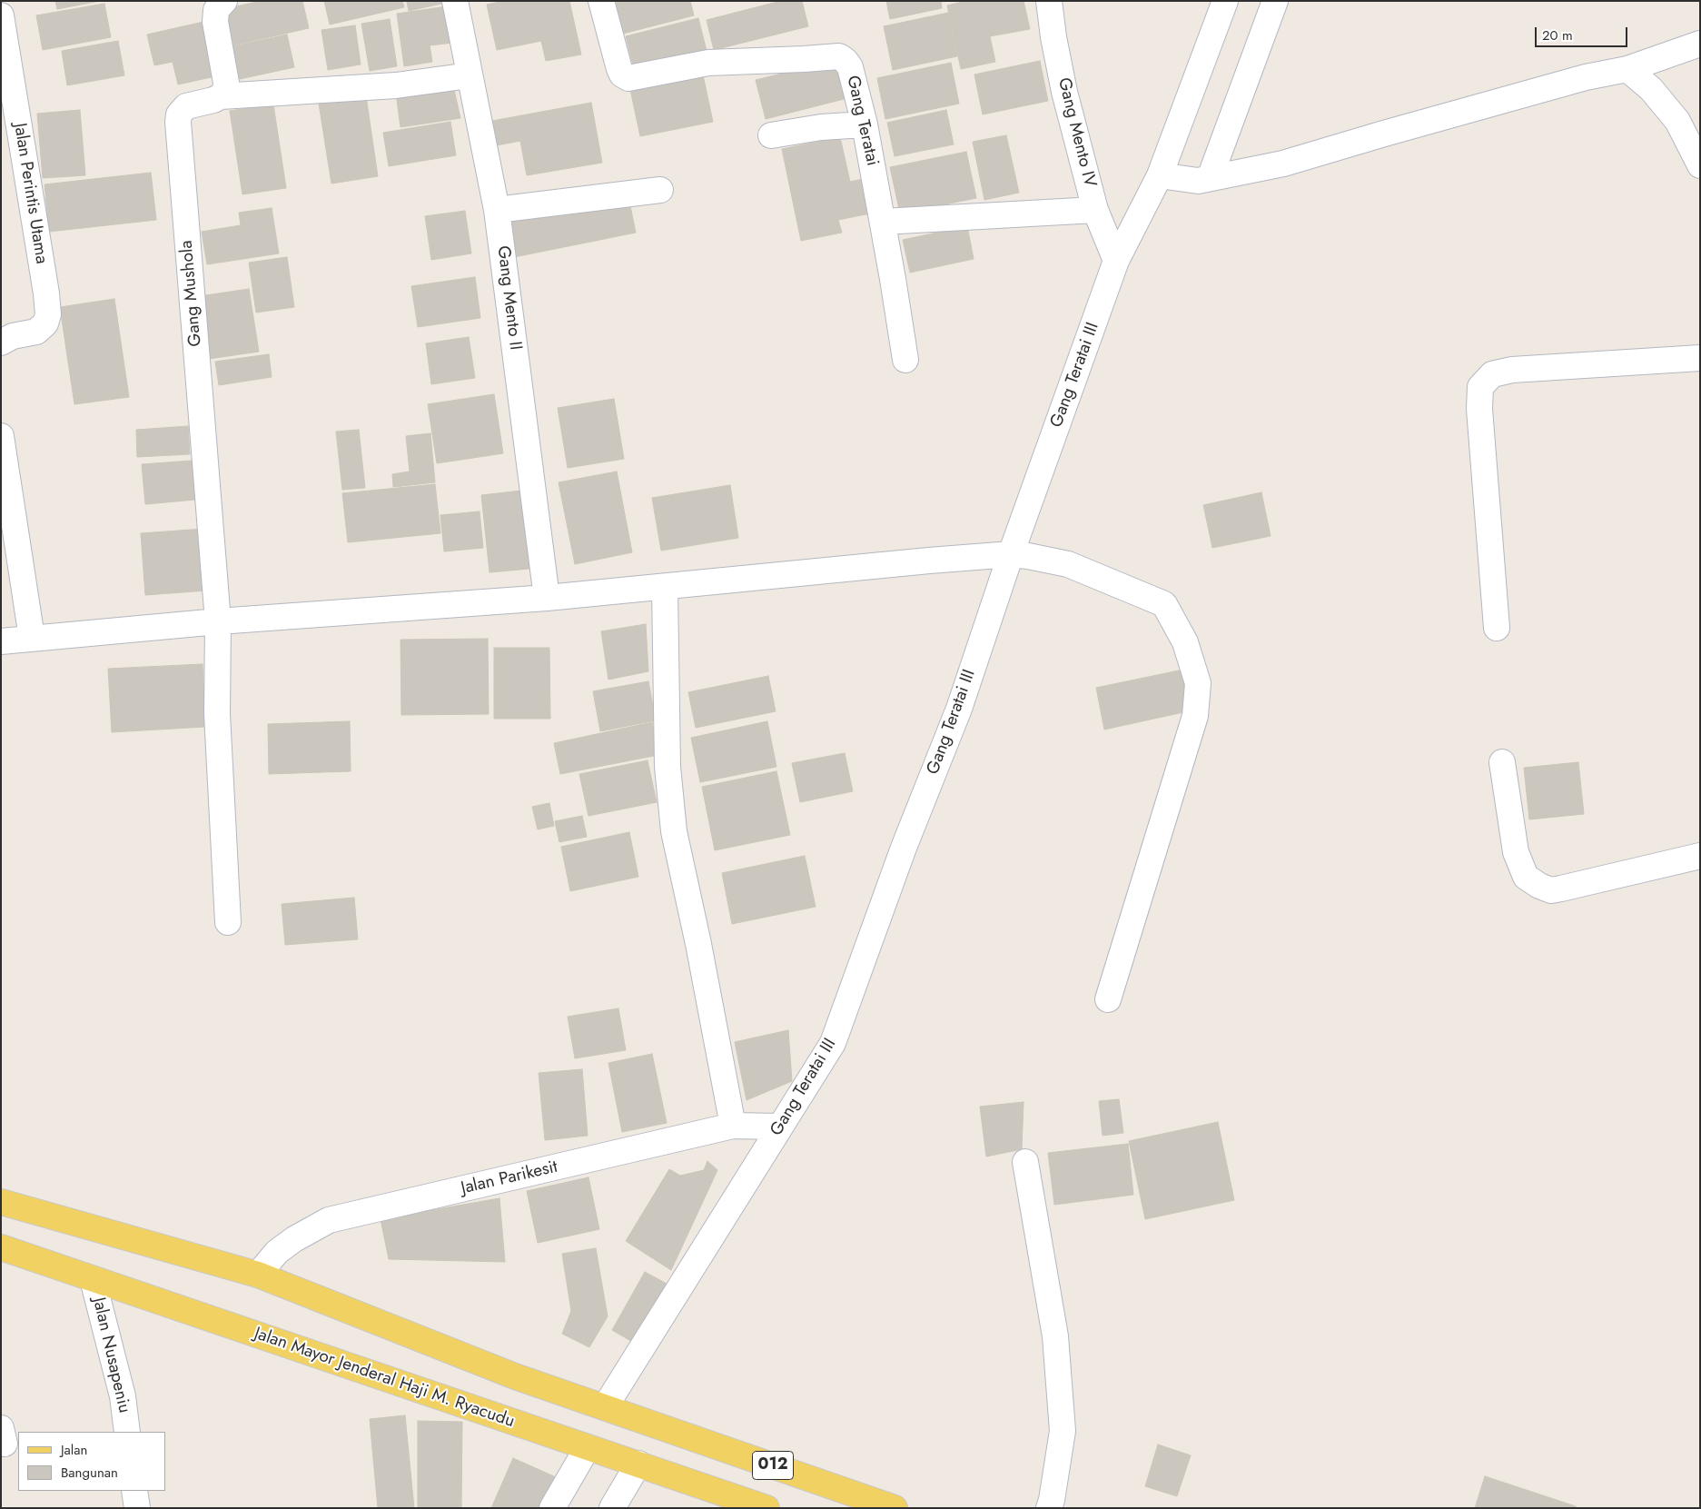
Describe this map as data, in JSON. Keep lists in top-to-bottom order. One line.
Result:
{"streets":{"main road":["Jalan Mayor Jenderal Haji M. Ryacudu","012"],"street":["Gang Teratai","Gang Mento IV","Jalan Perintis Utama","Gang Mushola","Gang Mento II","Gang Teratai III","Jalan Parikesit","Jalan Nusapeniu"]},"crossings":[["Gang Mento IV","Gang Teratai III"],["Gang Mushola","Gang Mento II"],["Gang Teratai III","Jalan Parikesit"],["Gang Teratai III","012"],["Jalan Nusapeniu","Jalan Mayor Jenderal Haji M. Ryacudu"]],"legend":["Jalan","Bangunan"],"scale_bar":"20 m"}
